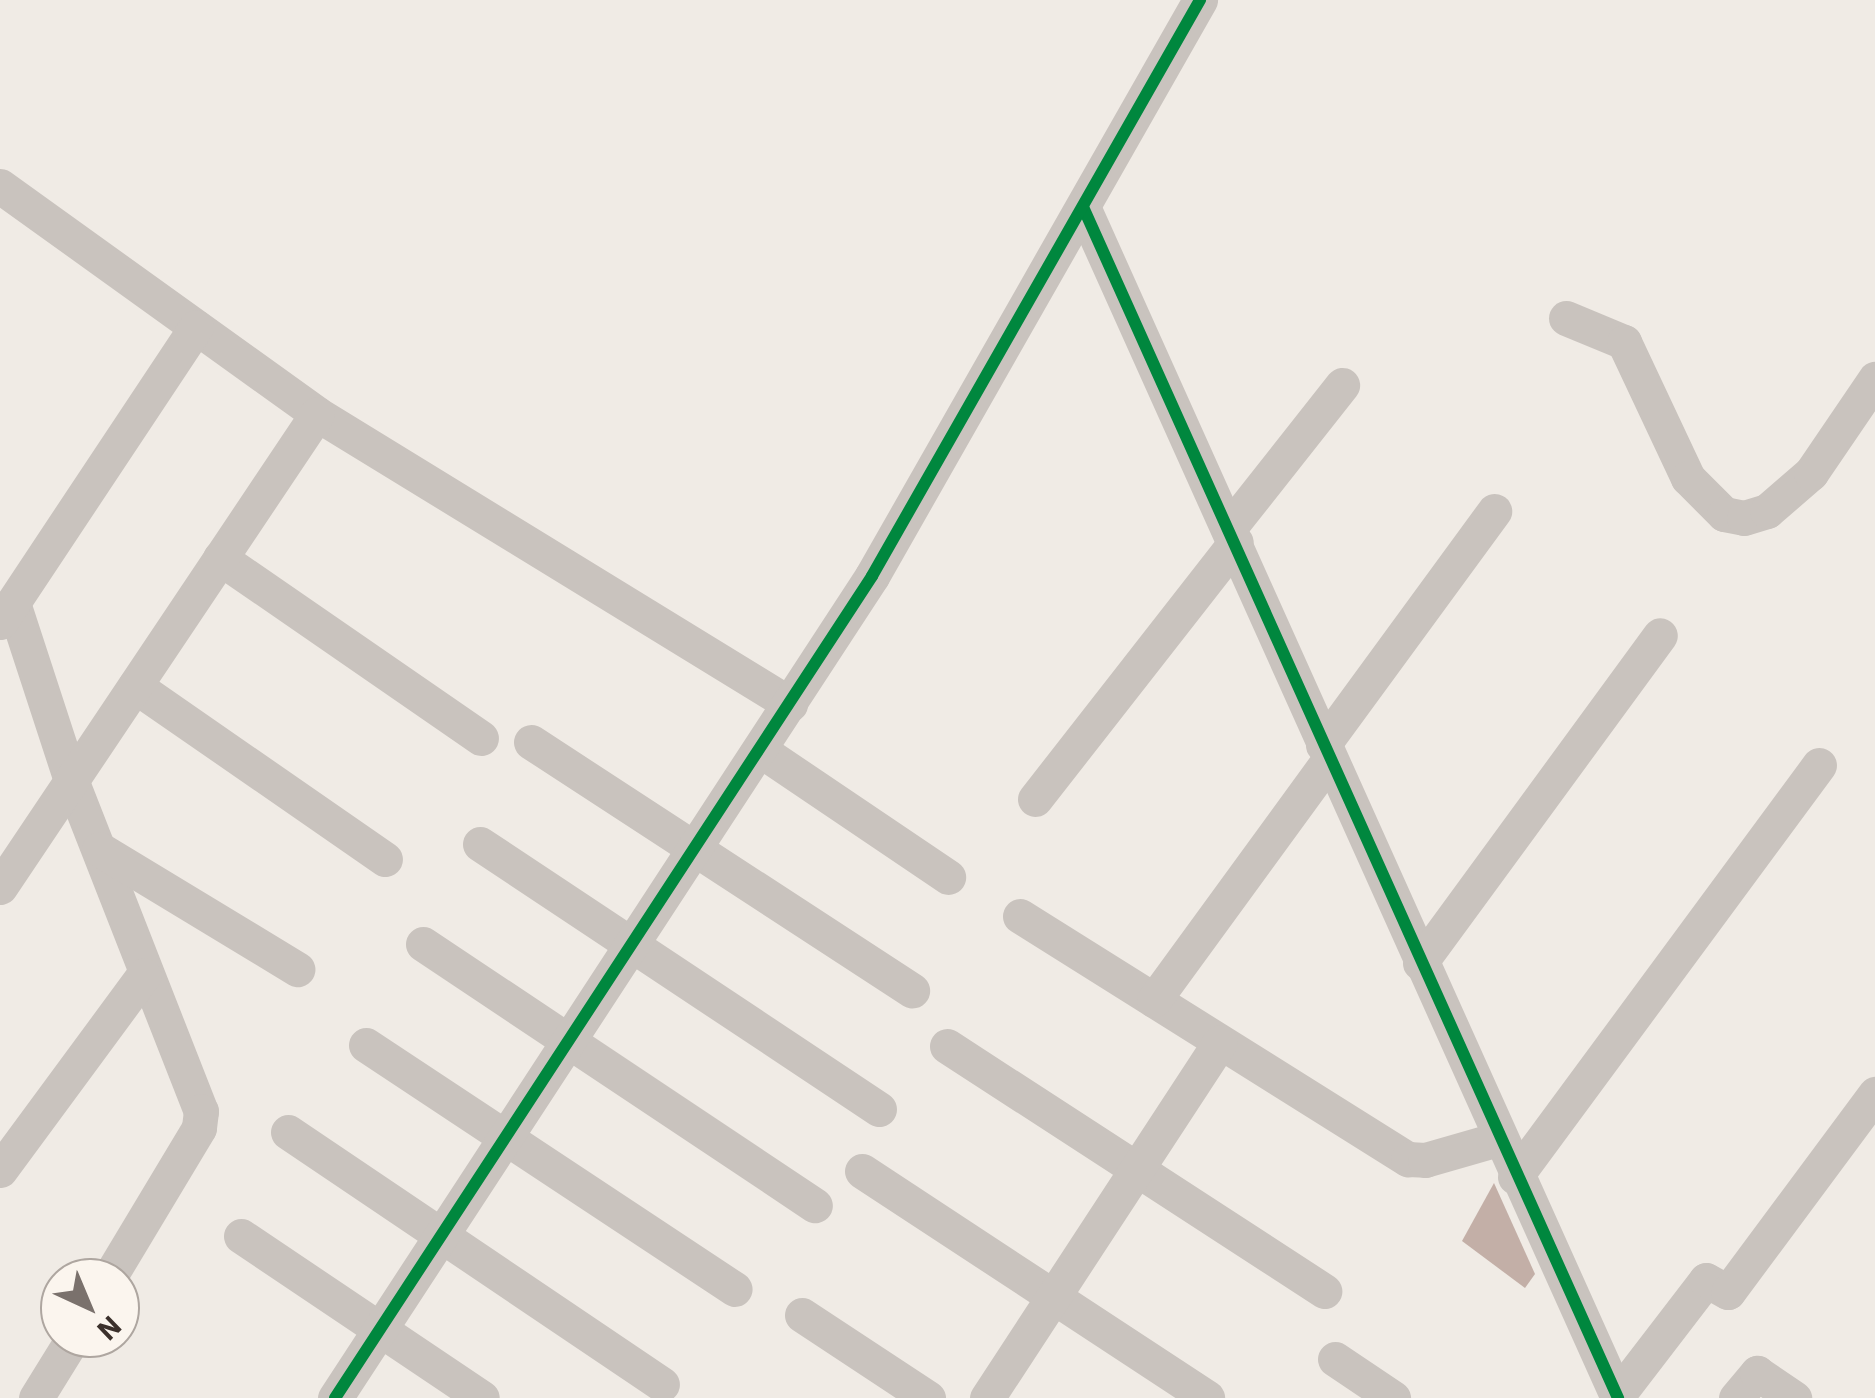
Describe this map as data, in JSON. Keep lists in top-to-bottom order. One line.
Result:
{"north":"bottom right"}
